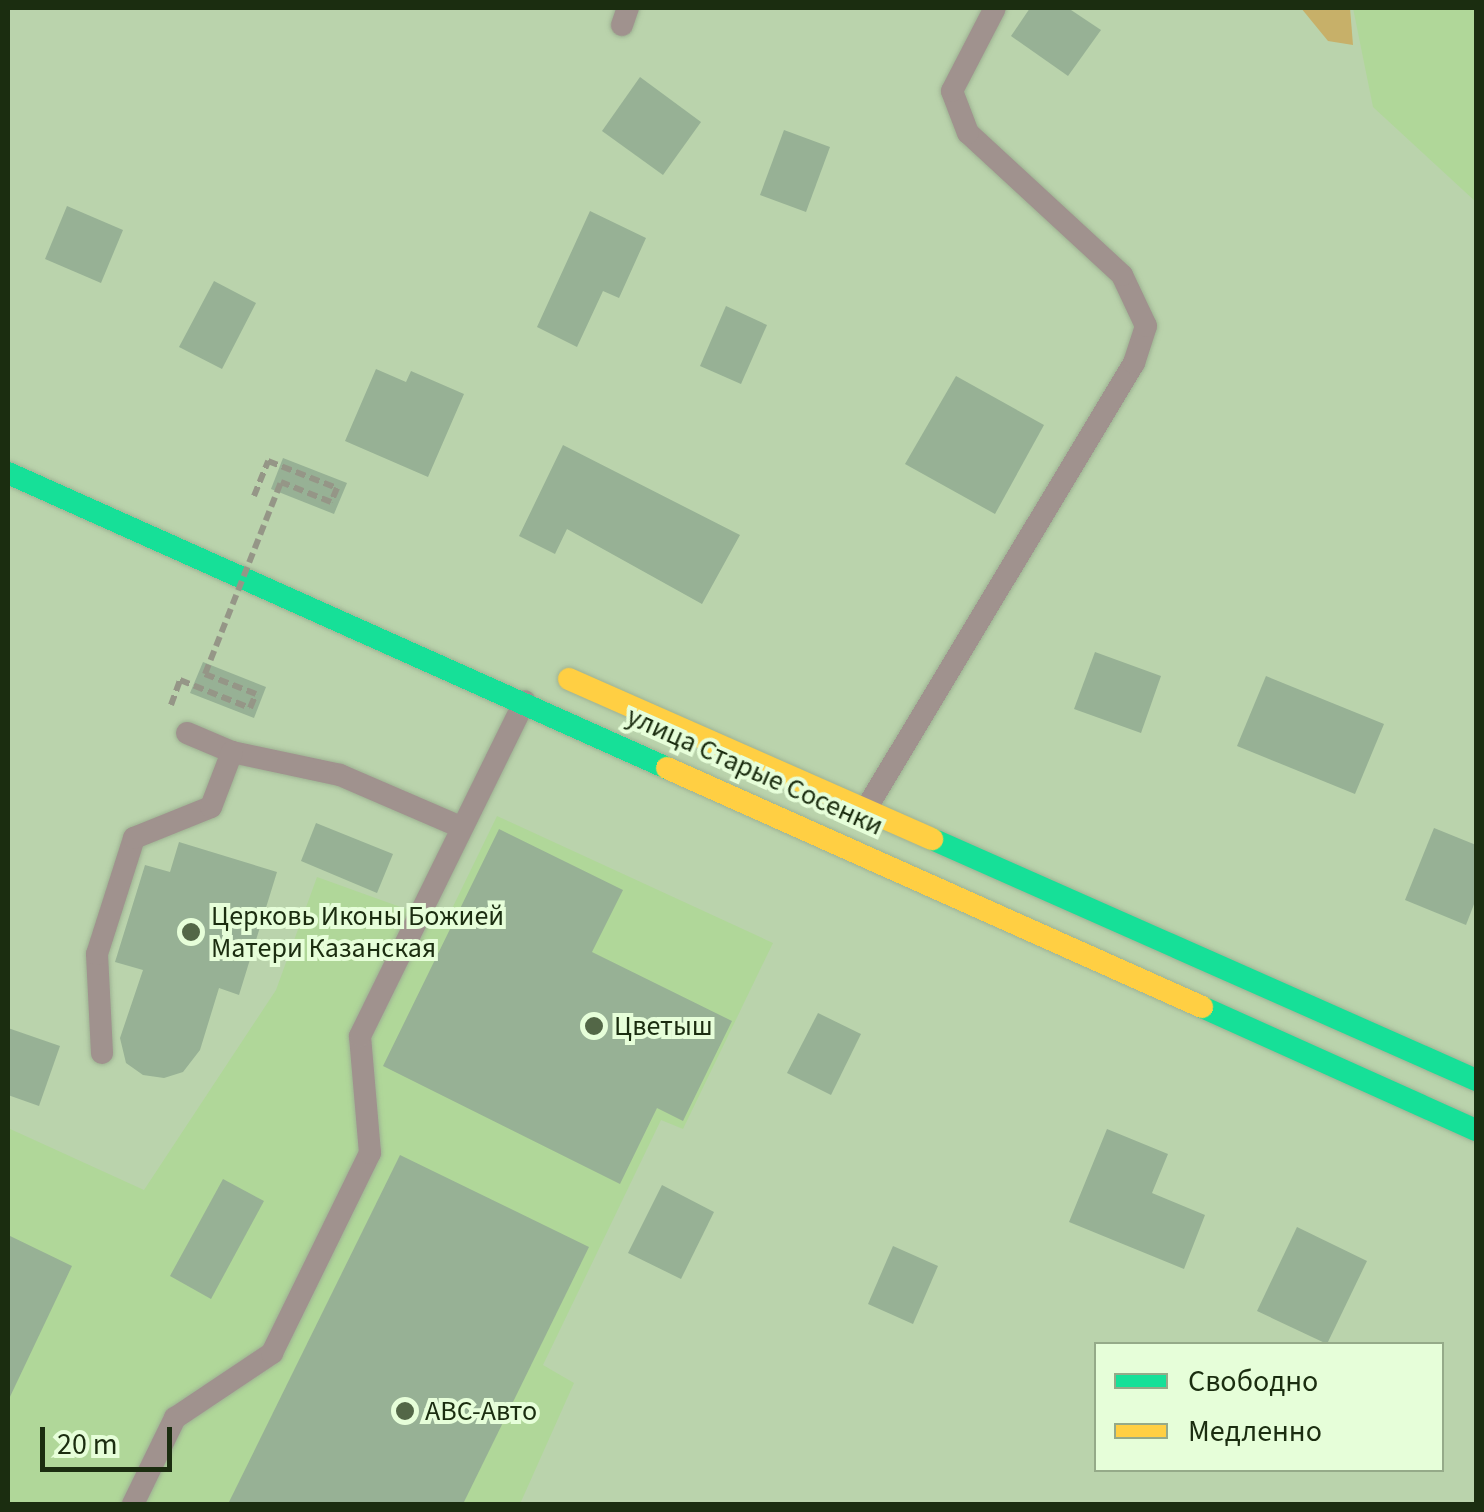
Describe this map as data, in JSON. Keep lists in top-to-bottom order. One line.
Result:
{"streets":{"main road":["улица Старые Сосенки"]},"places":["Церковь Иконы Божией Матери Казанская","Цветыш","АВС-Авто"],"legend":["Свободно","Медленно"],"scale_bar":"20 m"}
